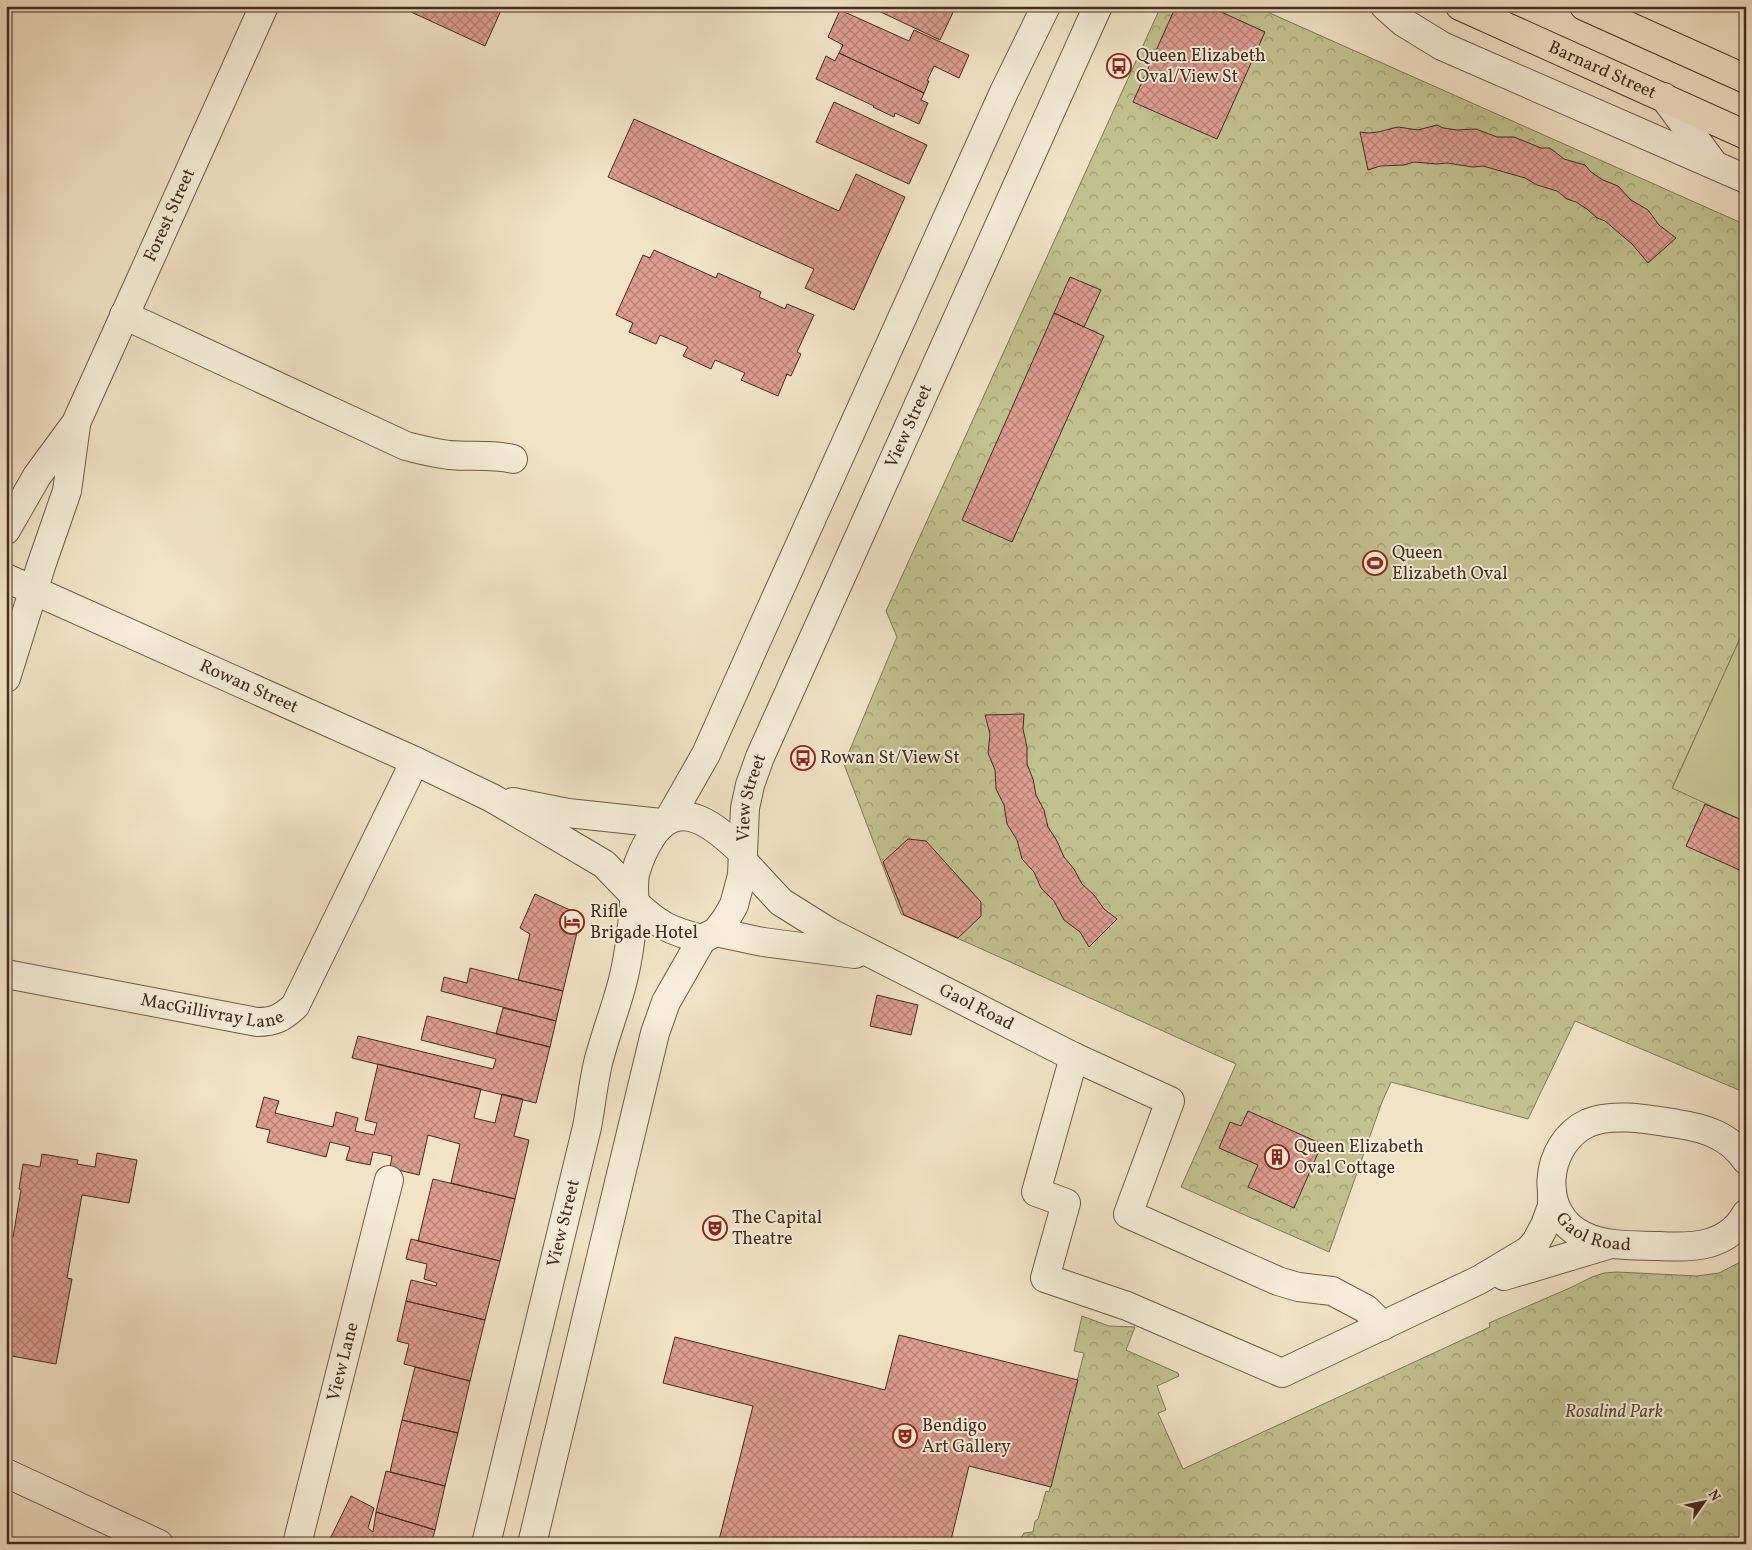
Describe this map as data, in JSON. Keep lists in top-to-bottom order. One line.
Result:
{"streets":{"main road":["Barnard Street"],"street":["Forest Street","View Street","Rowan Street","MacGillivray Lane","Gaol Road","View Lane"]},"crossings":[["Forest Street","Rowan Street"],["View Street","Rowan Street"],["View Street","Gaol Road"],["Rowan Street","MacGillivray Lane"],["Rowan Street","Gaol Road"]],"parks":["Rosalind Park"],"places":{"bus stop":["Queen Elizabeth Oval/View St","Rowan St/View St"],"sports":["Queen Elizabeth Oval"],"hotel":["Rifle Brigade Hotel"],"building":["Queen Elizabeth Oval Cottage"],"theatre":["The Capital Theatre","Bendigo Art Gallery"]},"north":"top right"}
